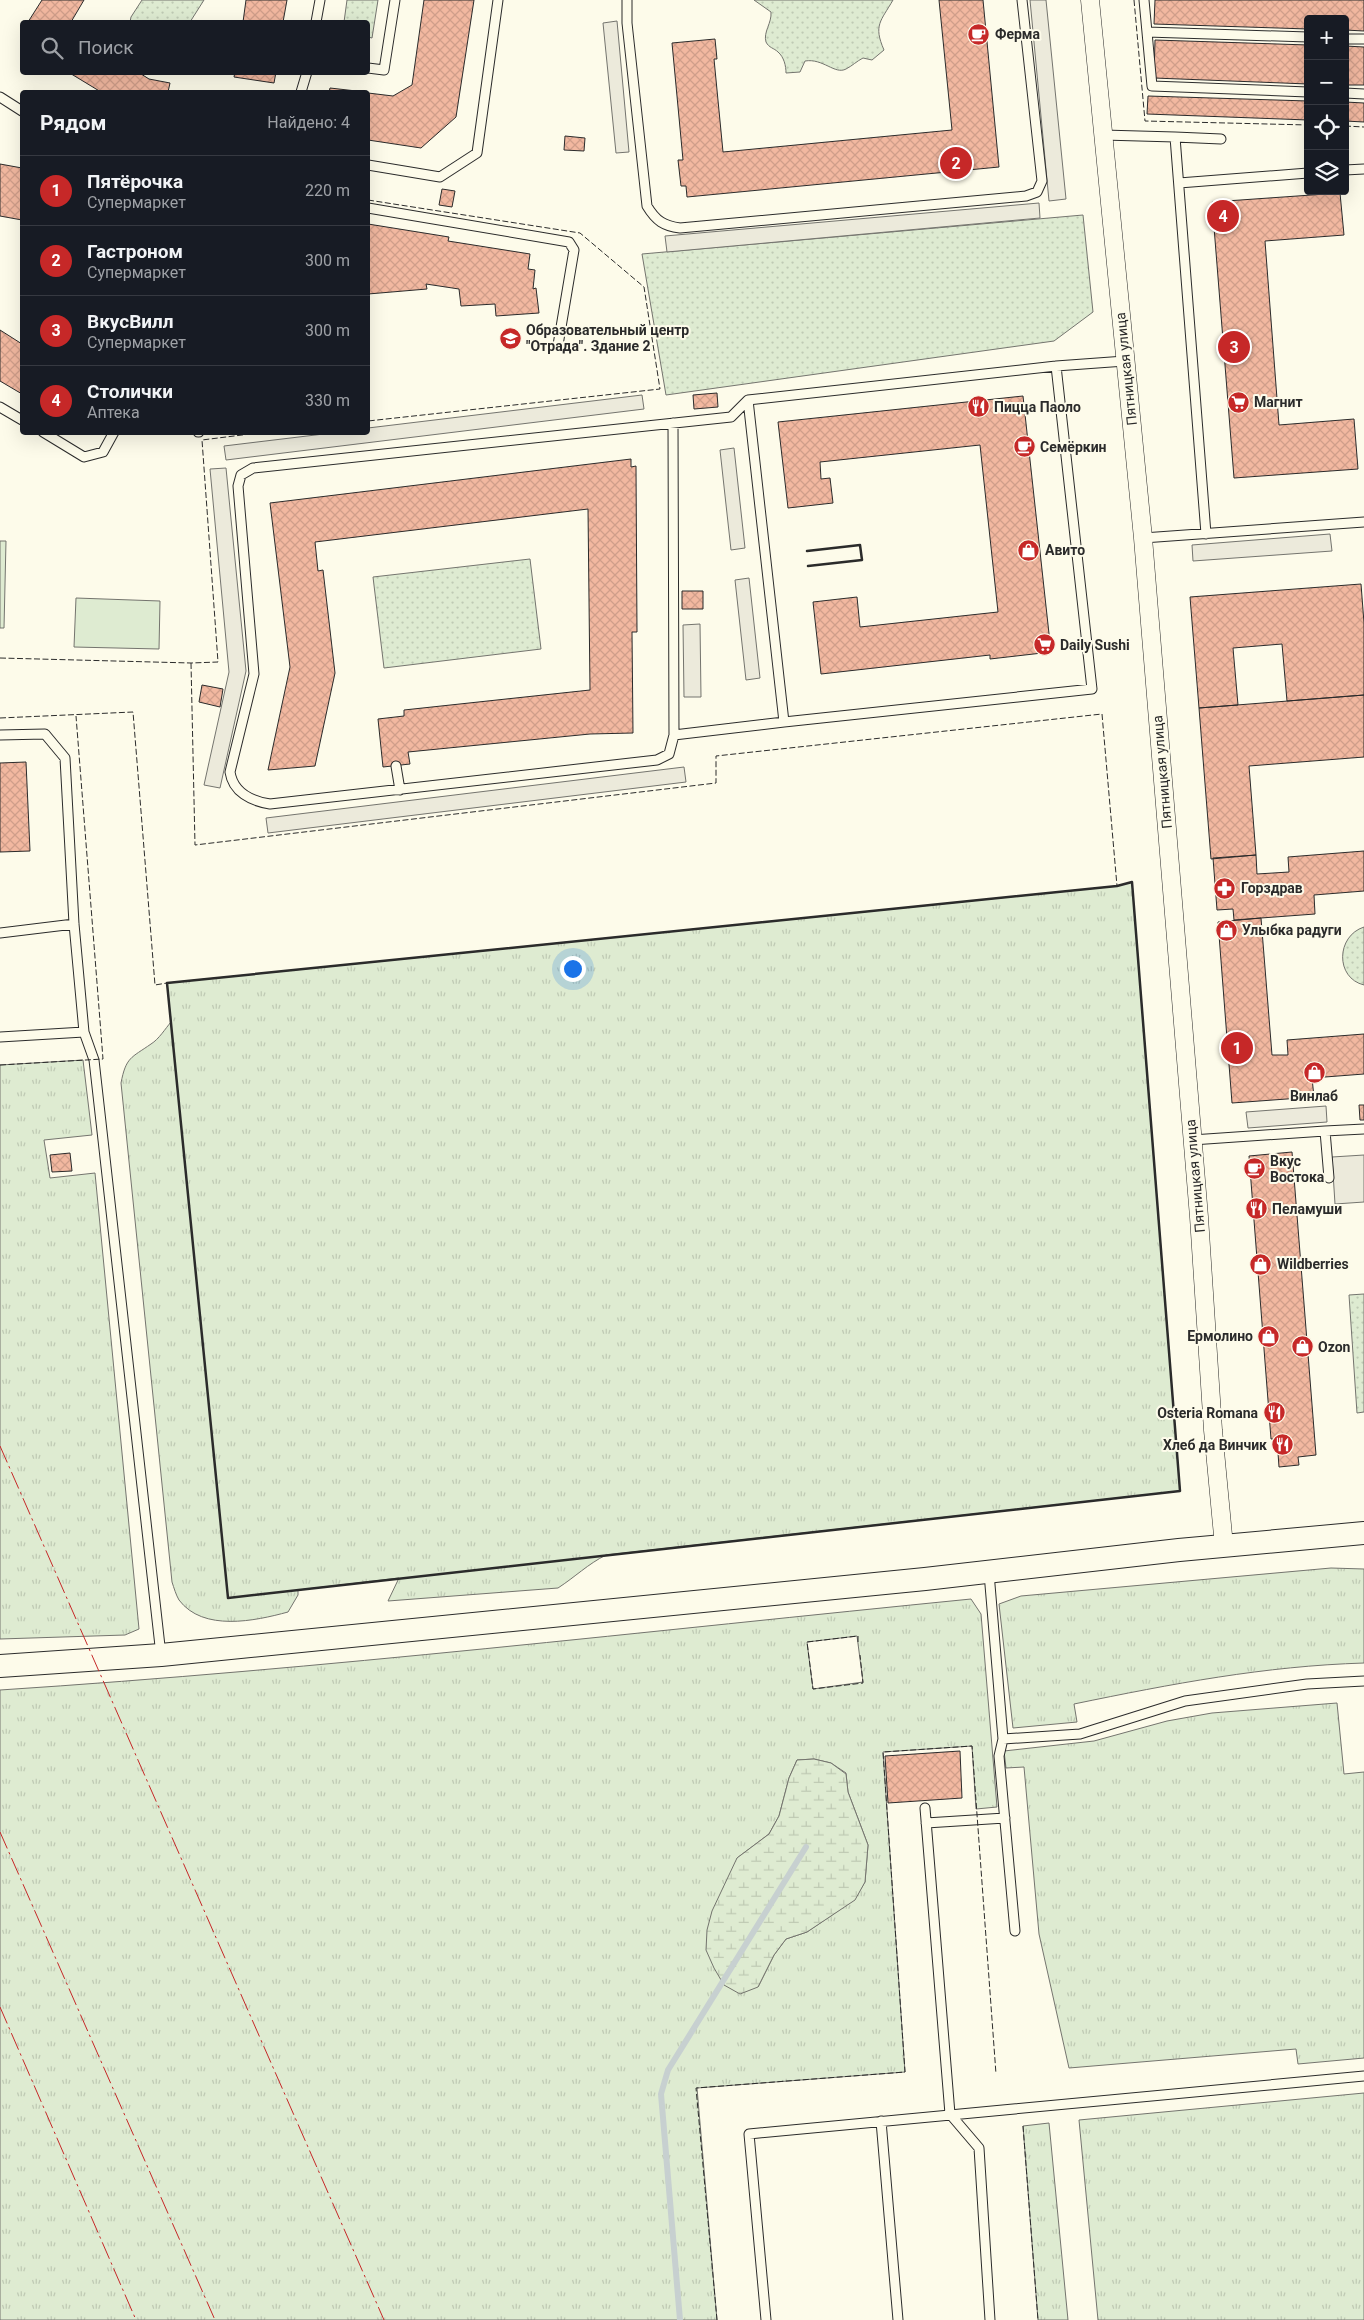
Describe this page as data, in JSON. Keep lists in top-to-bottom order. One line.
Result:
{"streets":{"street":["Пятницкая улица"]},"places":{"cafe":["Ферма","Семёркин","Вкус Востока"],"school or university":["Образовательный центр \"Отрада\". Здание 2"],"supermarket":["Магнит","Daily Sushi"],"restaurant":["Пицца Паоло","Пеламуши","Osteria Romana","Хлеб да Винчик"],"shop":["Авито","Улыбка радуги","Винлаб","Wildberries","Ермолино","Ozon"],"pharmacy":["Горздрав"]},"page":{"map_buttons":["+","−"],"search":"Поиск","heading":["Рядом","Найдено: 4"],"pins":["2","4","3","1"],"list":[{"mark":"1","name":"Пятёрочка","note":"Супермаркет","value":"220 m"},{"mark":"2","name":"Гастроном","note":"Супермаркет","value":"300 m"},{"mark":"3","name":"ВкусВилл","note":"Супермаркет","value":"300 m"},{"mark":"4","name":"Столички","note":"Аптека","value":"330 m"}]}}
